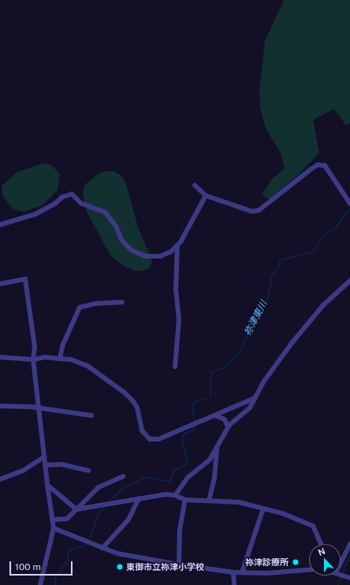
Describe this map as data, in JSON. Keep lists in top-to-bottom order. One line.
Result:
{"water":["祢津東川"],"places":["祢津診療所","東御市立祢津小学校"],"scale_bar":"100 m","north":"top"}
